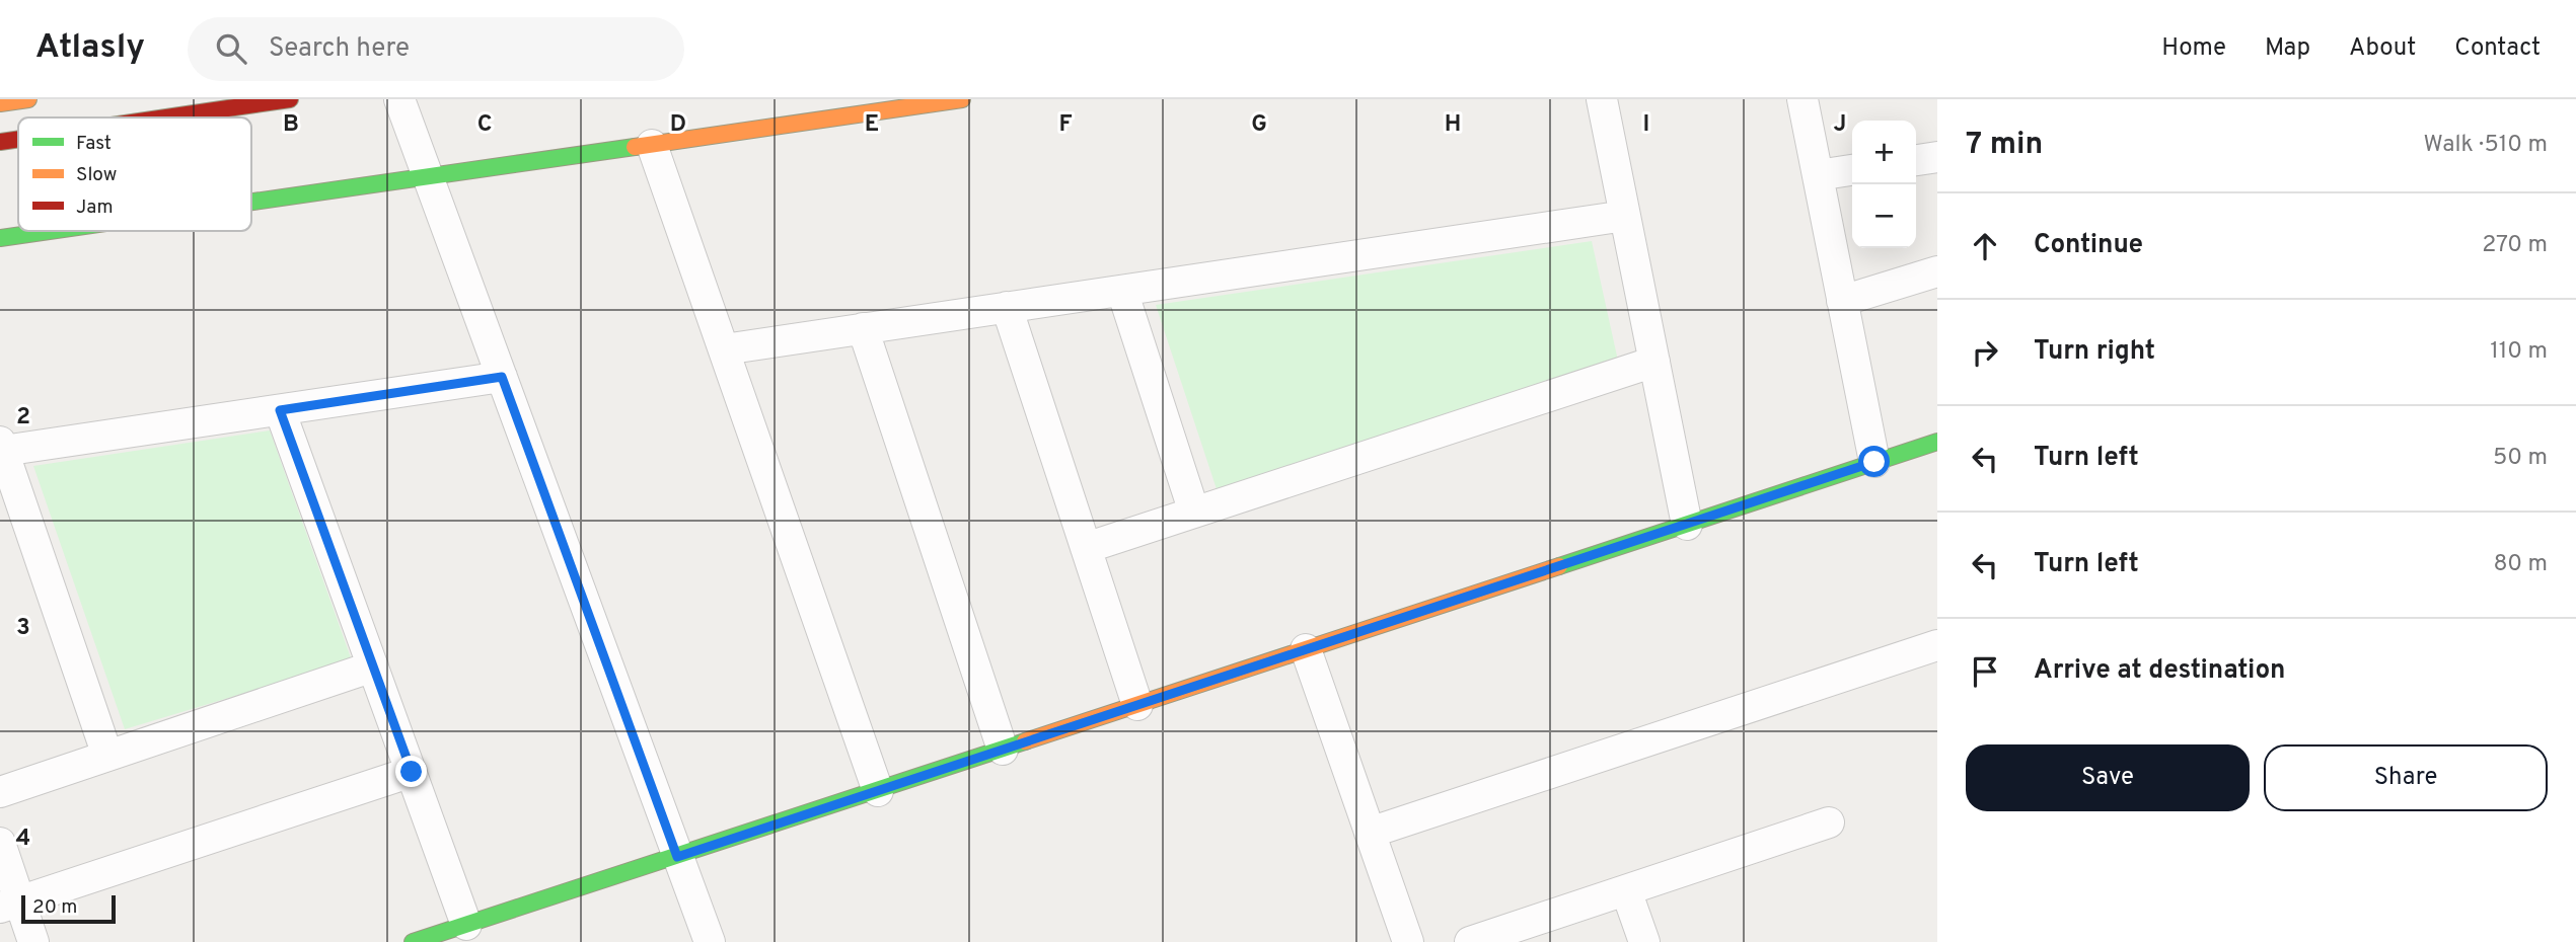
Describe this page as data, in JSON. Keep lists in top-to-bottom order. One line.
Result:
{"legend":["Fast","Slow","Jam"],"scale_bar":"20 m","page":{"header":"Atlasly","search":"Search here","nav":["Home","Map","About","Contact"],"heading":["7 min","Walk · 510 m"],"map_buttons":["+","−"],"list":[["Continue","270 m"],["Turn right","110 m"],["Turn left","50 m"],["Turn left","80 m"],"Arrive at destination"],"buttons":["Save","Share"],"scale":"20 m"},"grid":{"columns":["B","C","D","E","F","G","H","I","J"],"rows":["2","3","4"]}}
